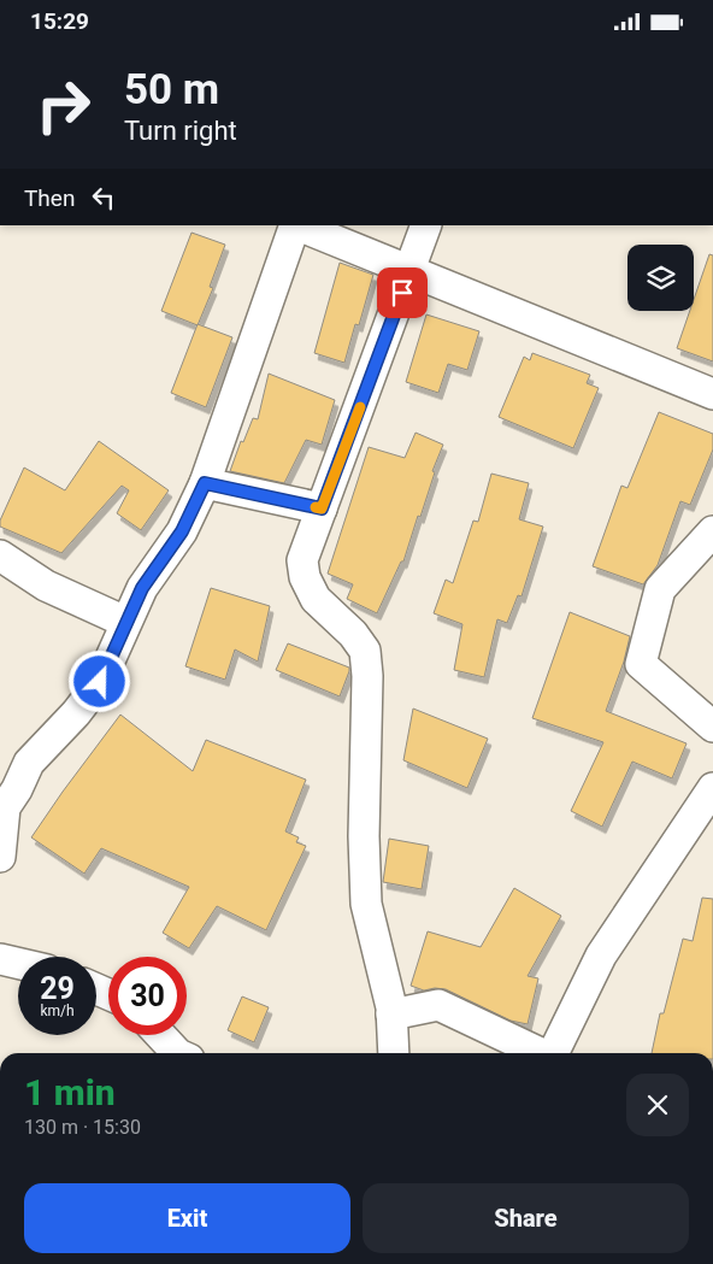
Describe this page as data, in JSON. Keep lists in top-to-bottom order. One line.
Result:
{"page":{"status":"15:29","turn":["50 m","Turn right"],"then":"Then","speed":"29 km/h","limit":"30","heading":["1 min","130 m · 15:30"],"buttons":["Exit","Share"]}}
